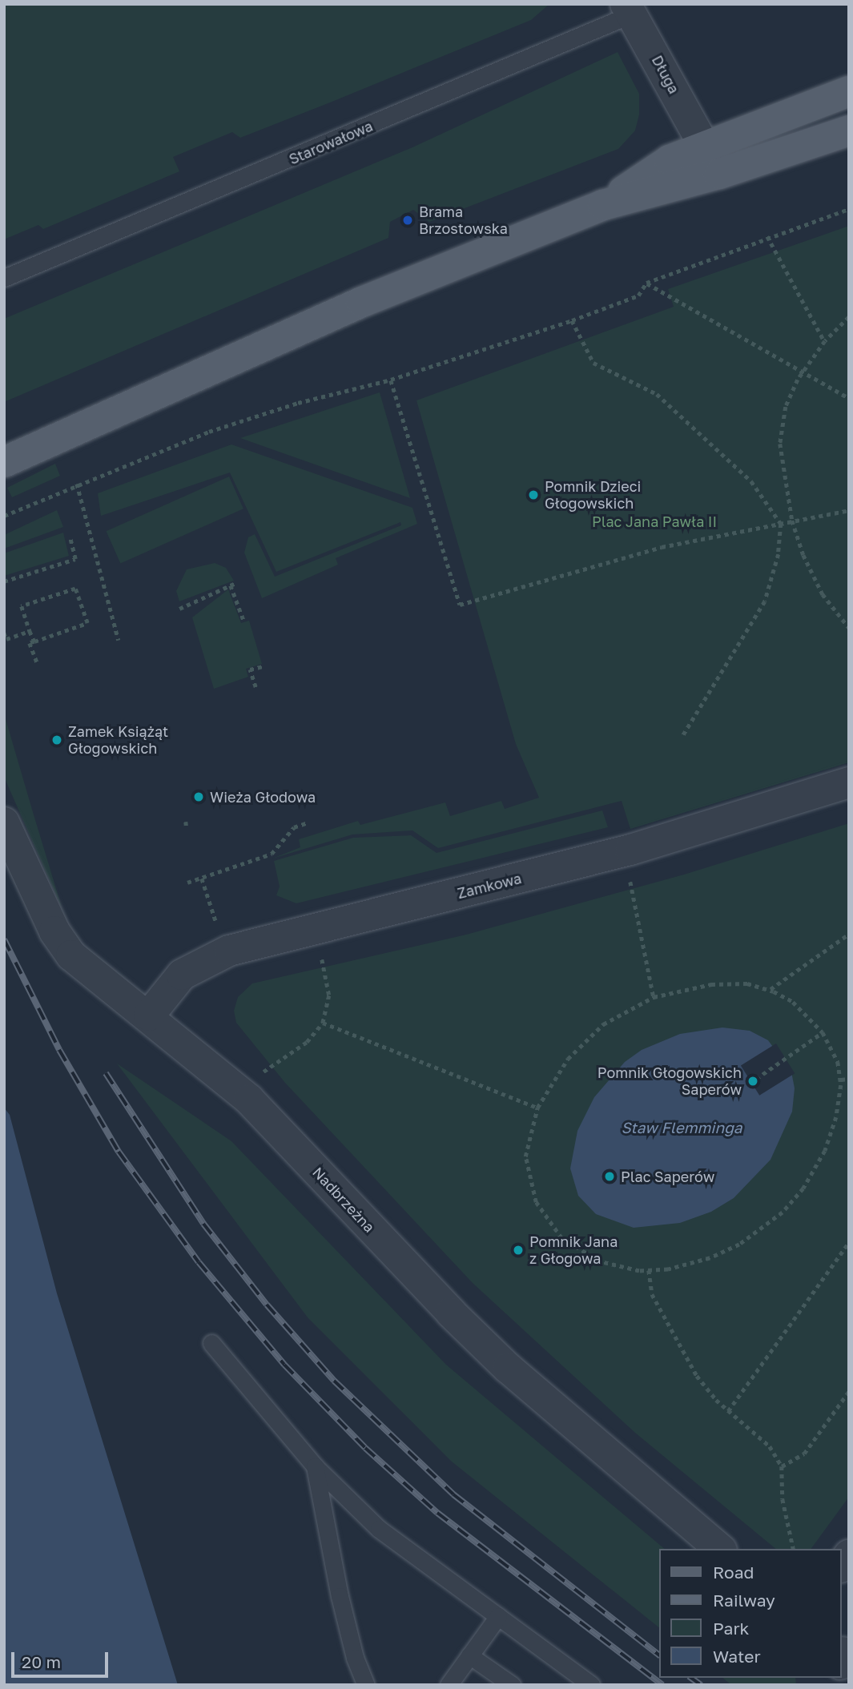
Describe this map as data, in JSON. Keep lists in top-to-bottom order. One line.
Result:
{"streets":{"street":["Długa","Zamkowa","Nadbrzeżna"],"lane":["Starowałowa"]},"crossings":[["Długa","Starowałowa"],["Zamkowa","Nadbrzeżna"]],"water":["Staw Flemminga"],"parks":["Plac Jana Pawła II"],"places":["Brama Brzostowska","Pomnik Dzieci Głogowskich","Zamek Książąt Głogowskich","Wieża Głodowa","Pomnik Głogowskich Saperów","Plac Saperów","Pomnik Jana z Głogowa"],"legend":["Road","Railway","Park","Water"],"scale_bar":"20 m"}
